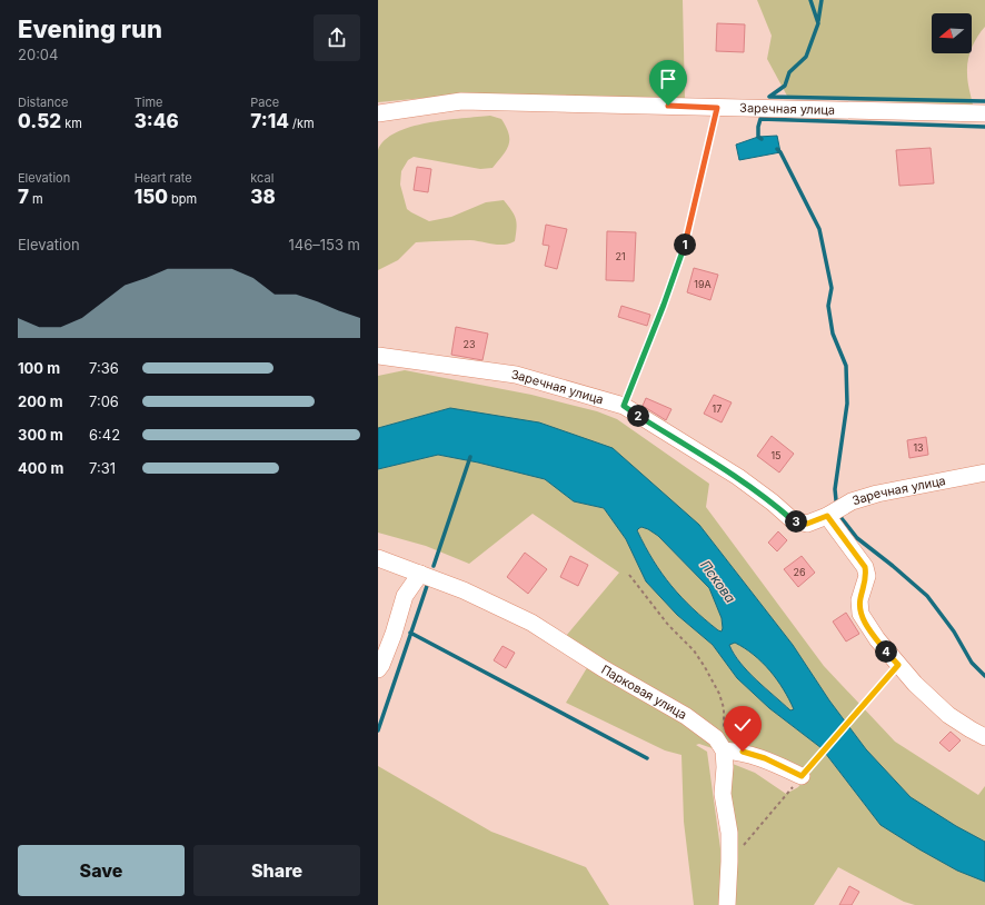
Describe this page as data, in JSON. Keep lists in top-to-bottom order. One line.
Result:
{"streets":{"street":["Заречная улица","Парковая улица"]},"water":["Пскова"],"house_numbers":["21","19А","23","17","13","15","26"],"north":"left","page":{"heading":["Evening run","20:04"],"stats":[["Distance","0.52 km"],["Time","3:46"],["Pace","7:14 /km"],["Elevation","7 m"],["Heart rate","150 bpm"],["kcal","38"]],"chart":["Elevation","146–153 m"],"pins":["1","2","3","4"],"list":[{"name":"100 m","note":"7:36"},{"name":"200 m","note":"7:06"},{"name":"300 m","note":"6:42"},{"name":"400 m","note":"7:31"}],"buttons":["Save","Share"]}}
